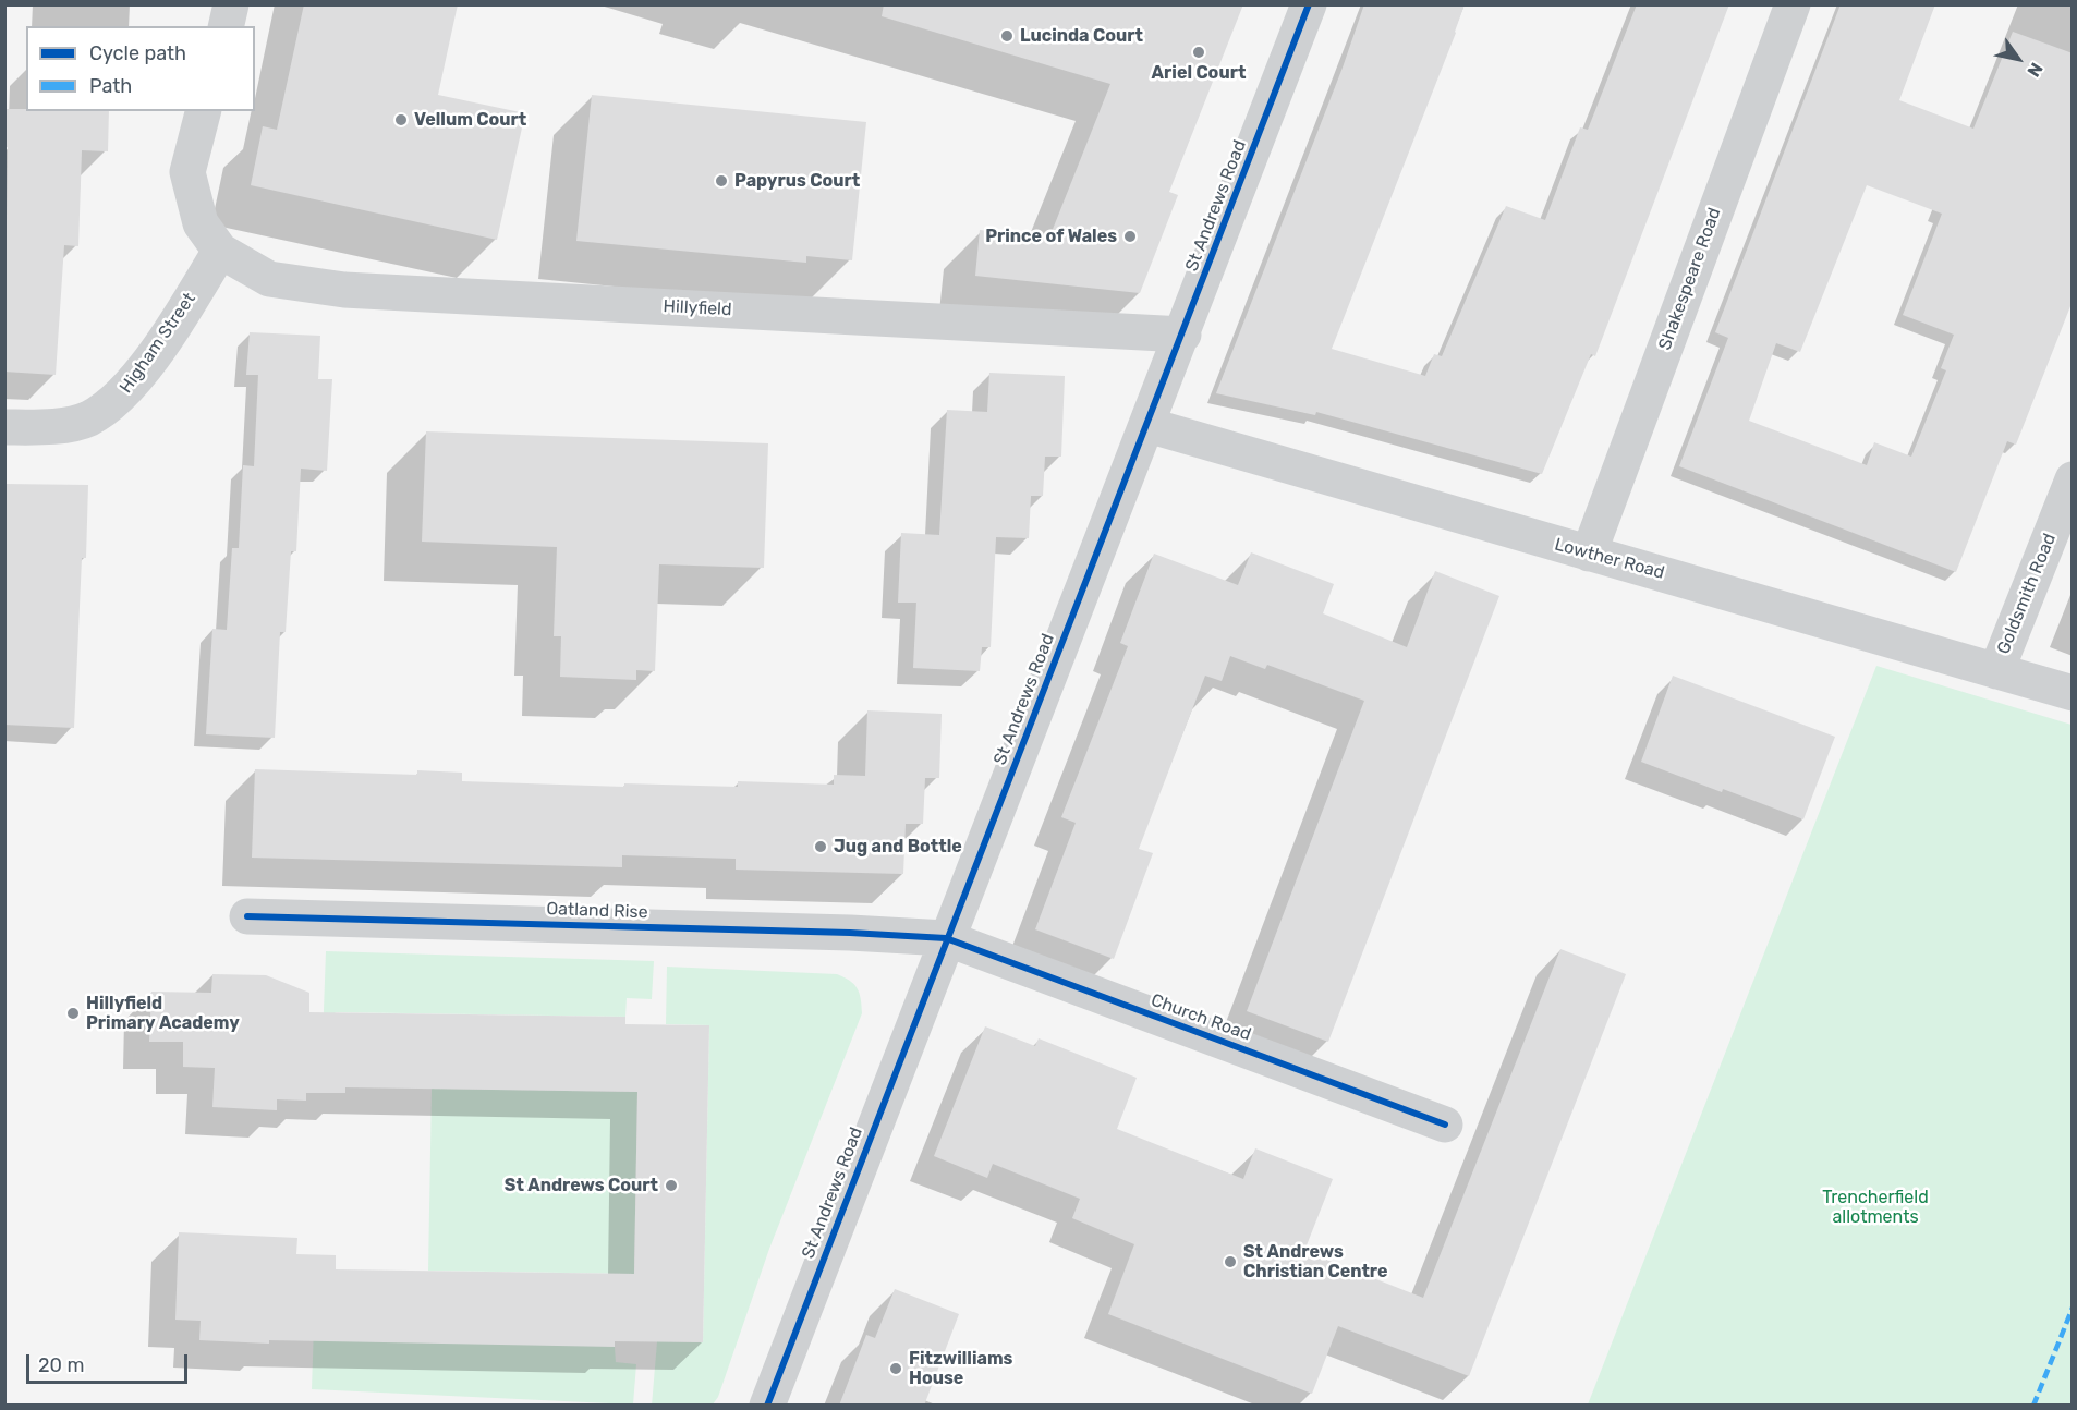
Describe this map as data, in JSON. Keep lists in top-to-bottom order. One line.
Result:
{"streets":{"street":["St Andrews Road","Shakespeare Road","Hillyfield","Higham Street","Lowther Road","Goldsmith Road","Oatland Rise","Church Road"]},"crossings":[["St Andrews Road","Hillyfield"],["St Andrews Road","Lowther Road"],["St Andrews Road","Oatland Rise"],["St Andrews Road","Church Road"],["Shakespeare Road","Lowther Road"],["Hillyfield","Higham Street"],["Lowther Road","Goldsmith Road"],["Oatland Rise","Church Road"]],"parks":["Trencherfield allotments"],"places":["Lucinda Court","Ariel Court","Vellum Court","Papyrus Court","Prince of Wales","Jug and Bottle","Hillyfield Primary Academy","St Andrews Court","St Andrews Christian Centre","Fitzwilliams House"],"legend":["Cycle path","Path"],"scale_bar":"20 m","north":"bottom right"}
